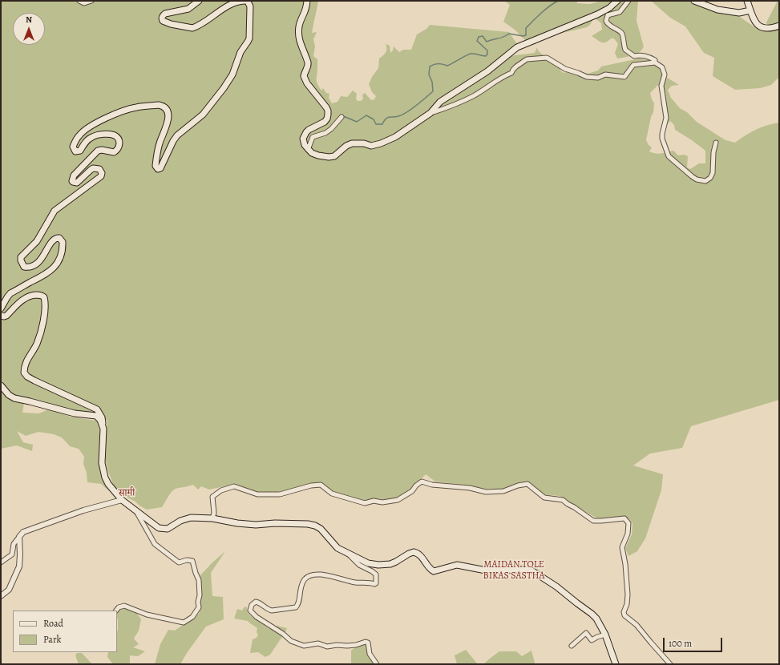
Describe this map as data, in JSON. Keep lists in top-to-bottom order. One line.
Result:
{"districts":["सामी","MAIDAN TOLE BIKAS SASTHA"],"legend":["Road","Park"],"scale_bar":"100 m","north":"top"}
